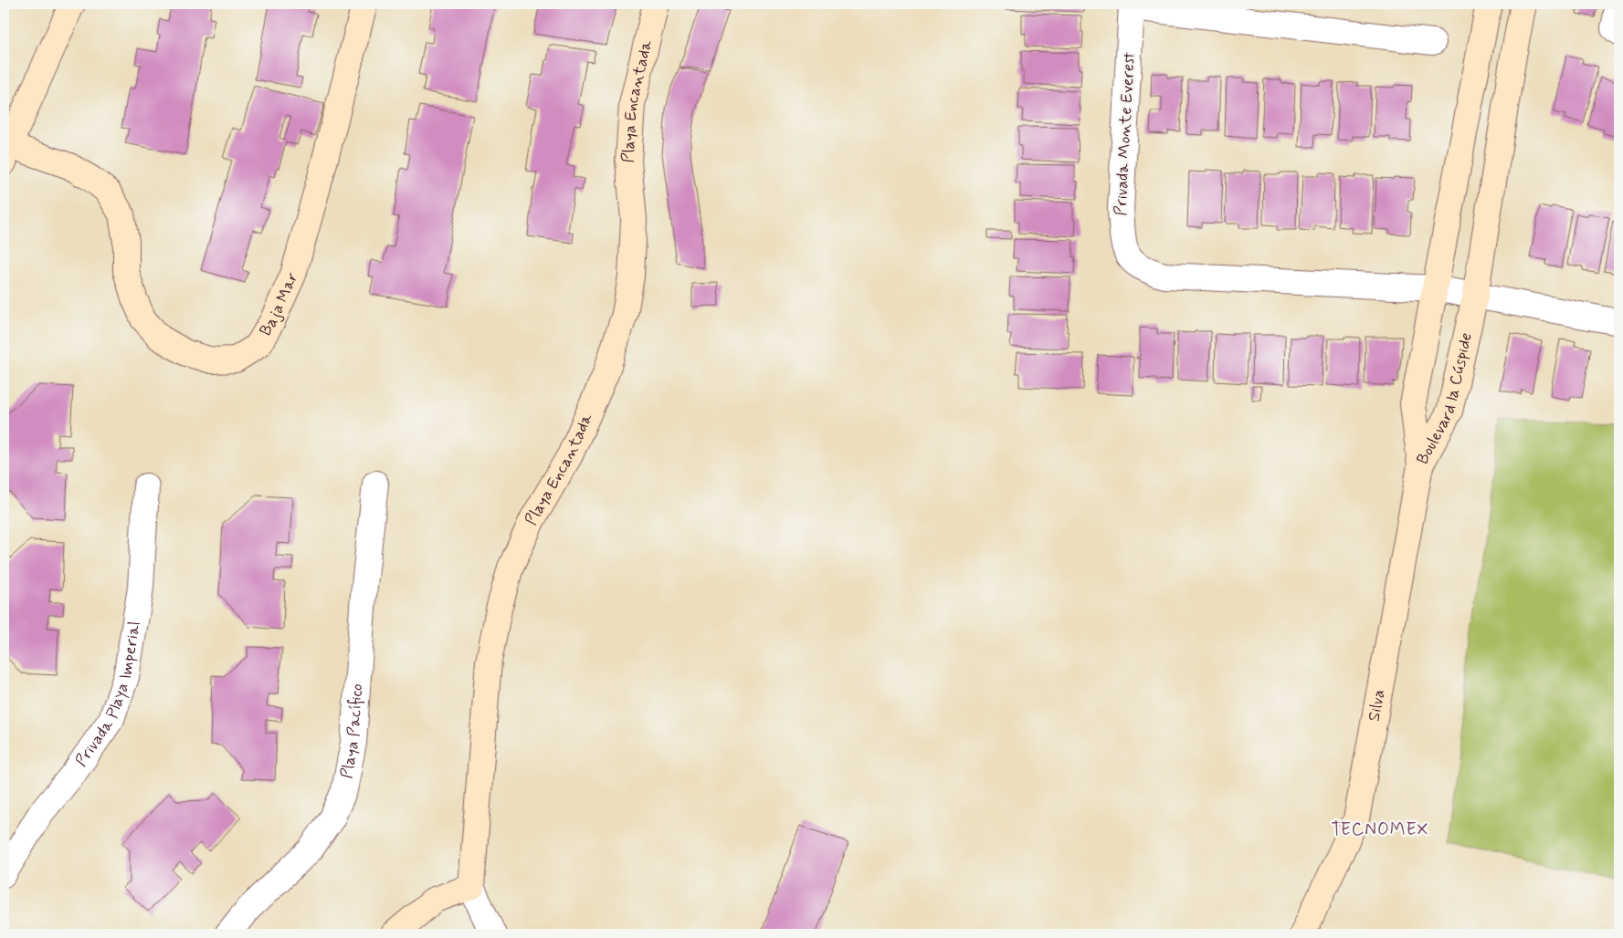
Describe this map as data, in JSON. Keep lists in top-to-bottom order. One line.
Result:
{"streets":{"street":["Playa Encantada","Privada Monte Everest","Baja Mar","Boulevard la Cúspide","Privada Playa Imperial","Silva","Playa Pacífico"]},"crossings":[["Privada Monte Everest","Boulevard la Cúspide"],["Boulevard la Cúspide","Silva"]],"districts":["TECNOMEX"]}
